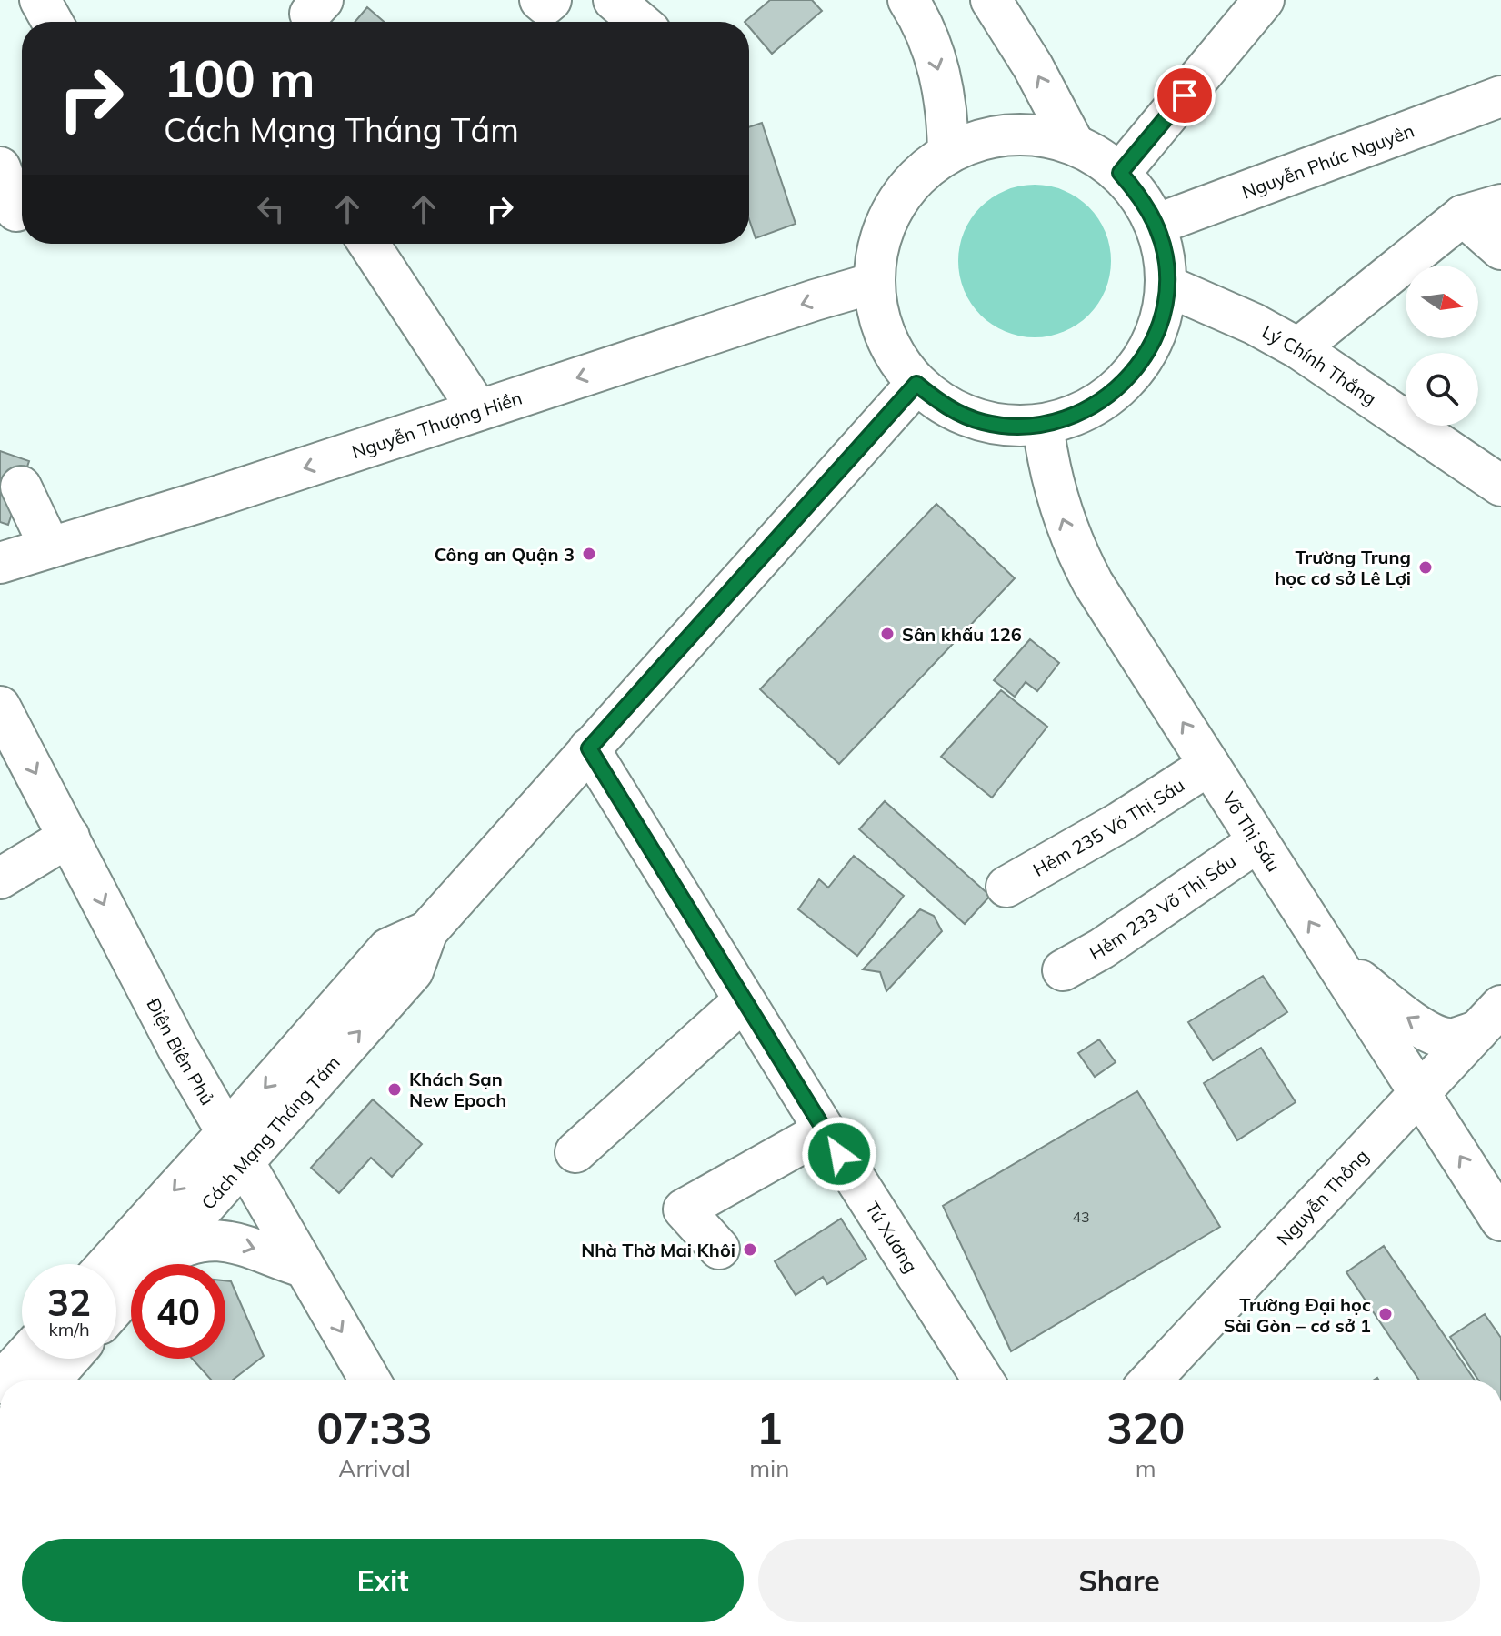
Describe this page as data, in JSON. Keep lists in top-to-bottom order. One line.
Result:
{"streets":{"main road":["Nguyễn Phúc Nguyên","Lý Chính Thắng","Nguyễn Thượng Hiền","Hẻm 235 Võ Thị Sáu","Võ Thị Sáu","Hẻm 233 Võ Thị Sáu","Điện Biên Phủ","Cách Mạng Tháng Tám","Nguyễn Thông","Tú Xương"]},"crossings":[["Hẻm 235 Võ Thị Sáu","Võ Thị Sáu"],["Võ Thị Sáu","Hẻm 233 Võ Thị Sáu"],["Võ Thị Sáu","Nguyễn Thông"],["Điện Biên Phủ","Cách Mạng Tháng Tám"],["Cách Mạng Tháng Tám","Tú Xương"]],"one_way":["Nguyễn Thượng Hiền","Võ Thị Sáu","Điện Biên Phủ"],"places":["Công an Quận 3","Trường Trung học cơ sở Lê Lợi","Sân khấu 126","Khách Sạn New Epoch","Nhà Thờ Mai Khôi","Trường Đại học Sài Gòn – cơ sở 1"],"house_numbers":["43"],"north":"right","page":{"turn":["100 m","Cách Mạng Tháng Tám"],"speed":"32 km/h","limit":"40","eta":["07:33","Arrival","1","min","320","m"],"buttons":["Exit","Share"]}}
